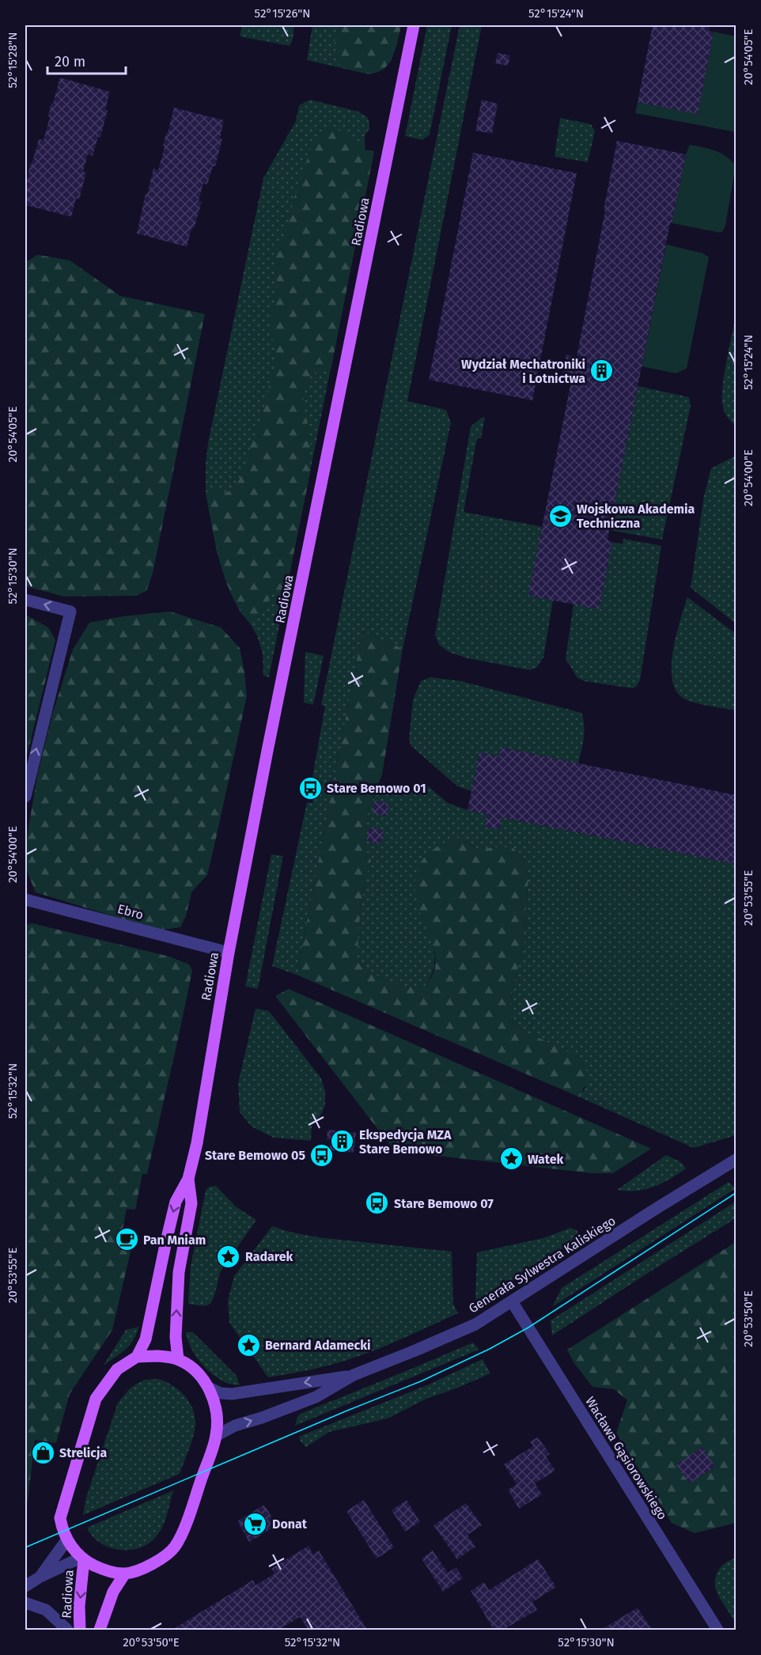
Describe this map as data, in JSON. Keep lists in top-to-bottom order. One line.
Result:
{"streets":{"main road":["Radiowa"],"street":["Ebro","Generała Sylwestra Kaliskiego","Wacława Gąsiorowskiego"]},"crossings":[["Radiowa","Ebro"],["Generała Sylwestra Kaliskiego","Wacława Gąsiorowskiego"]],"places":{"building":["Wydział Mechatroniki i Lotnictwa","Ekspedycja MZA Stare Bemowo"],"school or university":["Wojskowa Akademia Techniczna"],"bus stop":["Stare Bemowo 01","Stare Bemowo 05","Stare Bemowo 07"],"place":["Watek","Radarek","Bernard Adamecki"],"cafe":["Pan Mniam"],"shop":["Strelicja"],"supermarket":["Donat"]},"scale_bar":"20 m","coordinates":["52°15'26\"N","52°15'24\"N","20°54'05\"E","52°15'28\"N","20°54'00\"E","52°15'30\"N","20°53'55\"E","52°15'32\"N","20°53'50\"E"]}
